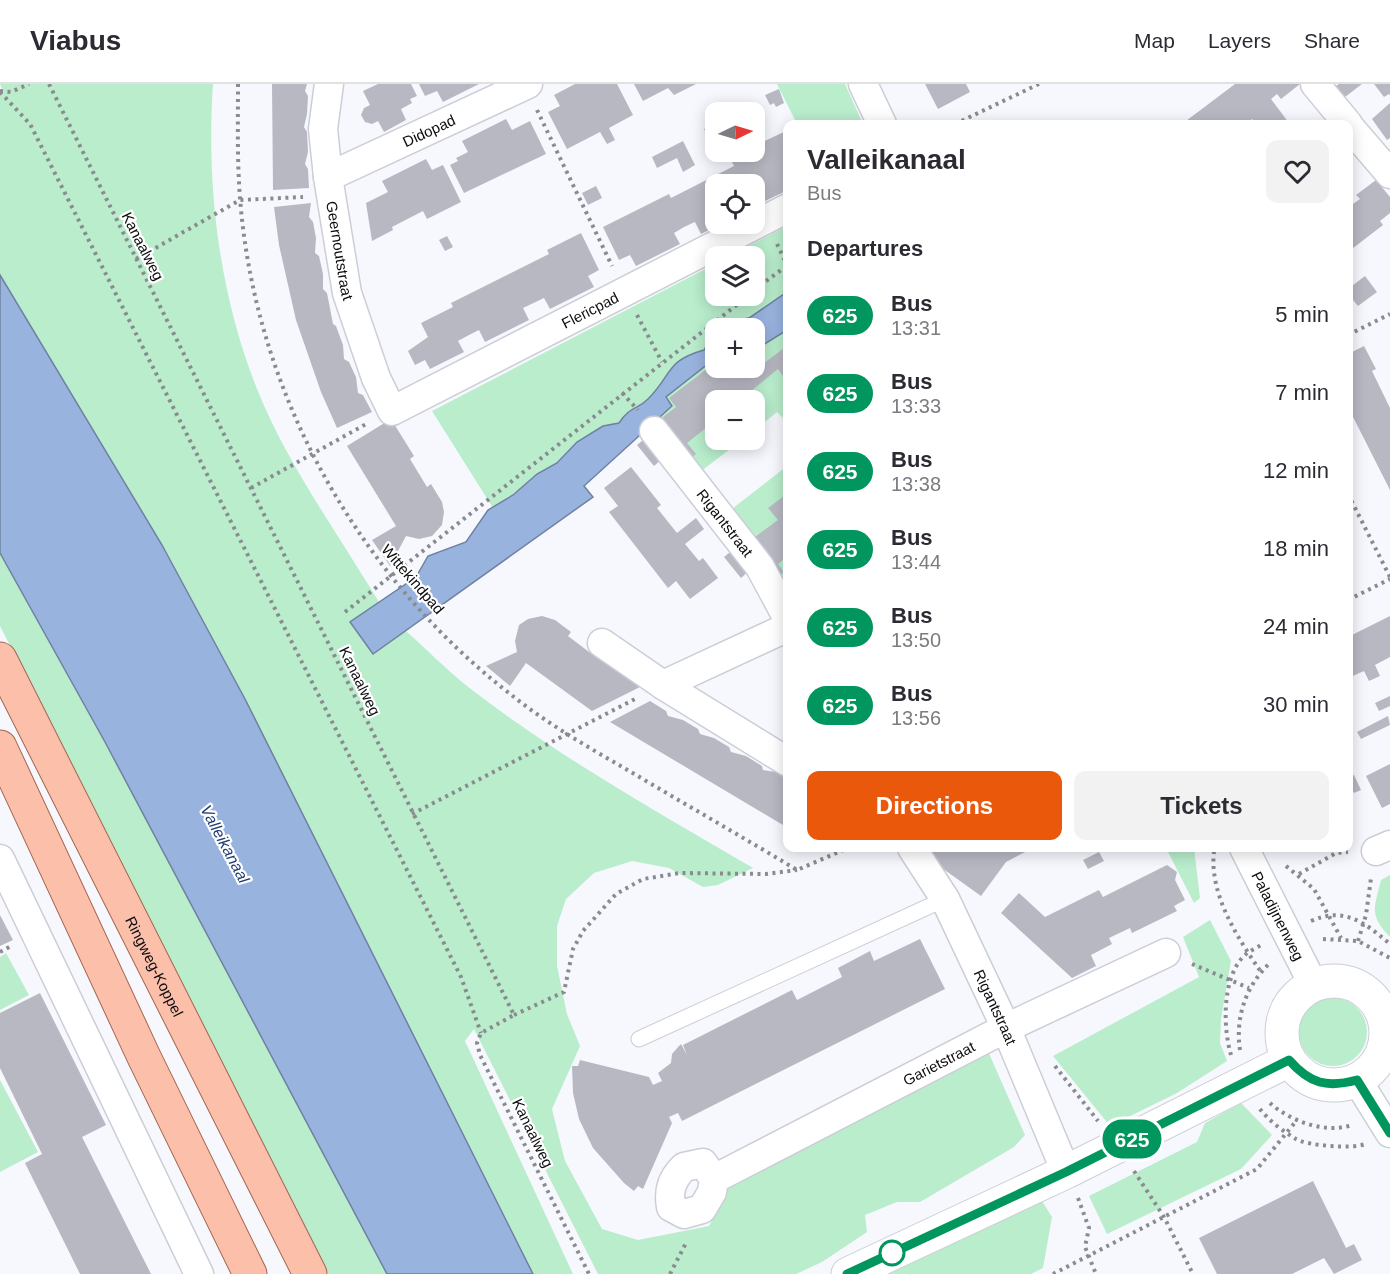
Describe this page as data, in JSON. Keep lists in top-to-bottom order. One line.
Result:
{"streets":{"main road":["Ringweg-Koppel"],"street":["Didopad","Geernoutstraat","Flericpad","Rigantstraat","Paladijnenweg","Garietstraat"],"path":["Kanaalweg","Wittekindpad"]},"crossings":[["Didopad","Geernoutstraat"],["Geernoutstraat","Flericpad"],["Rigantstraat","Garietstraat"]],"water":["Valleikanaal"],"lines":["bus line 625"],"north":"right","page":{"header":"Viabus","nav":["Map","Layers","Share"],"on_map":"625","map_buttons":["+","−"],"heading":[["Valleikanaal","Bus"],"Departures"],"list":[{"mark":"625","name":"Bus","note":"13:31","value":"5 min"},{"mark":"625","name":"Bus","note":"13:33","value":"7 min"},{"mark":"625","name":"Bus","note":"13:38","value":"12 min"},{"mark":"625","name":"Bus","note":"13:44","value":"18 min"},{"mark":"625","name":"Bus","note":"13:50","value":"24 min"},{"mark":"625","name":"Bus","note":"13:56","value":"30 min"}],"buttons":["Directions","Tickets"]}}
